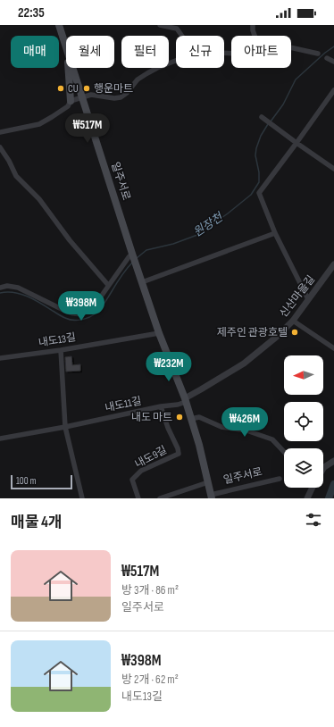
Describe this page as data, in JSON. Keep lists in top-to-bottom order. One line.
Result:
{"streets":{"main road":["일주서로"],"street":["신산마을길","내도13길","내도11길","내도9길"]},"crossings":[["일주서로","신산마을길"],["일주서로","내도13길"],["일주서로","내도11길"],["신산마을길","내도11길"],["내도11길","내도9길"]],"water":["원장천"],"places":["CU","행운마트","제주인 관광호텔","내도 마트"],"scale_bar":"100 m","north":"left","page":{"status":"22:35","chip":["매매","월세","필터","신규","아파트"],"price":["₩517M","₩398M","₩232M","₩426M"],"scale":"100 m","heading":"매물 4개","list":[{"name":"₩517M","note":"방 3개 · 86 m² · 일주서로"},{"name":"₩398M","note":"방 2개 · 62 m² · 내도13길"}]}}
